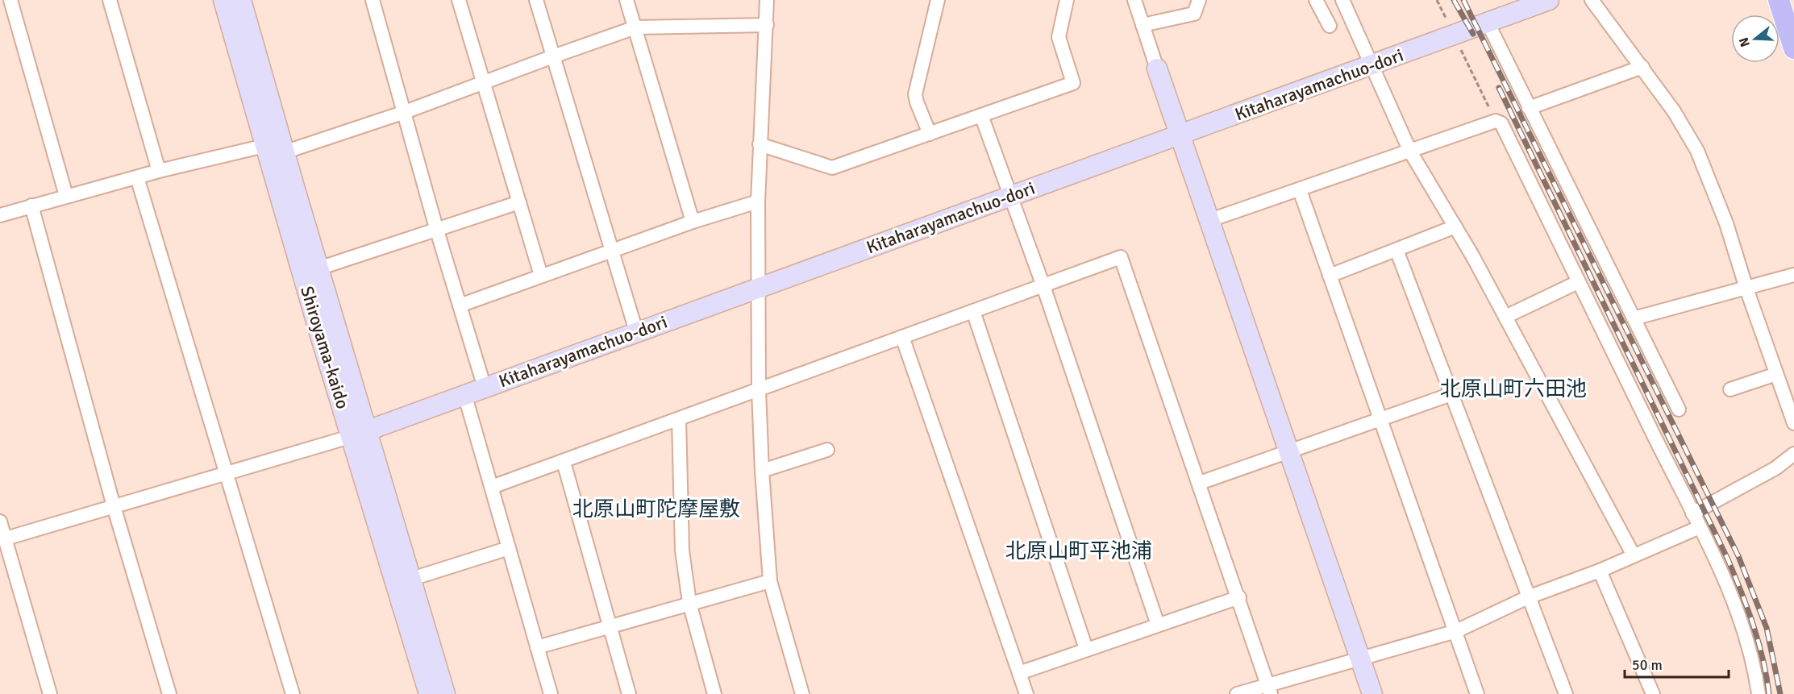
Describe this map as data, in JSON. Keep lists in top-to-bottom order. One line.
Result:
{"streets":{"street":["Kitaharayamachuo-dori","Shiroyama-kaido"]},"crossings":[["Kitaharayamachuo-dori","Shiroyama-kaido"]],"districts":["北原山町六田池","北原山町陀摩屋敷","北原山町平池浦"],"scale_bar":"50 m","north":"left"}
